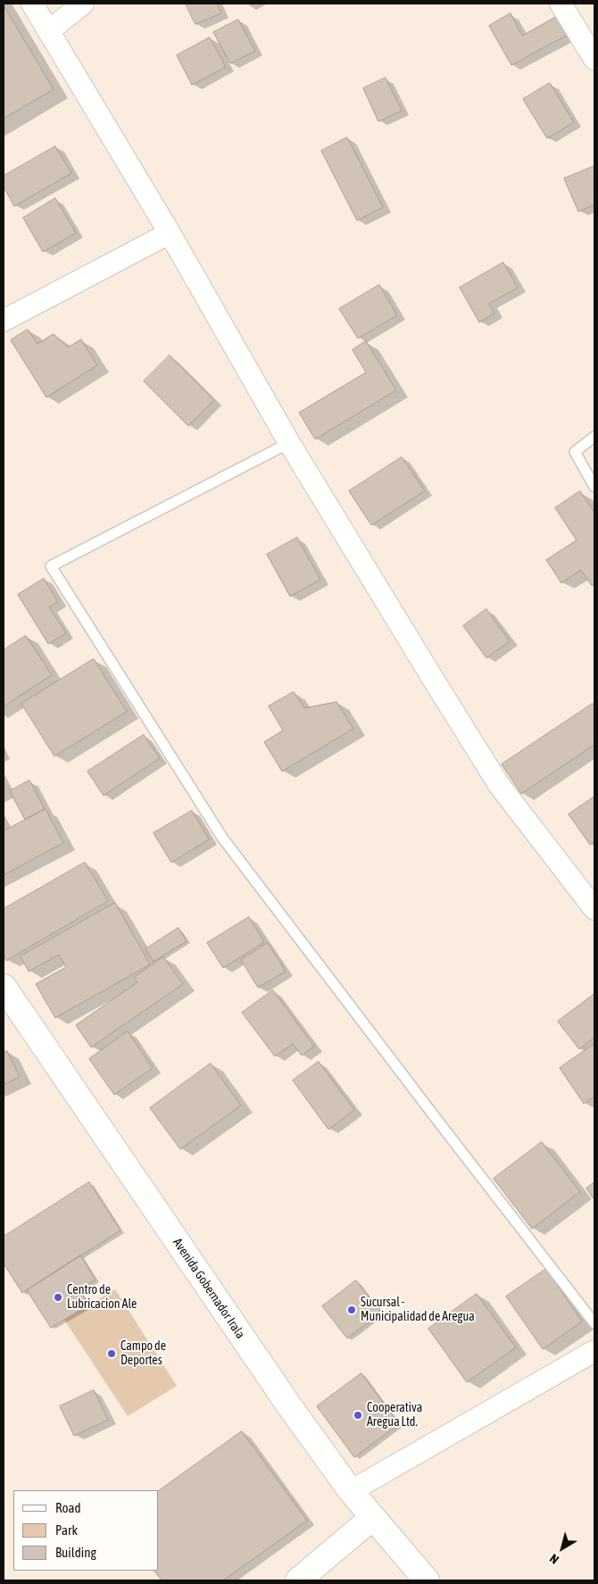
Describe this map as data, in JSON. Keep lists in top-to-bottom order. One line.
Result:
{"streets":{"main road":["Avenida Gobernador Irala"]},"places":["Centro de Lubricacion Ale","Sucursal - Municipalidad de Aregua","Campo de Deportes","Cooperativa Aregua Ltd."],"legend":["Road","Park","Building"],"north":"bottom left"}
